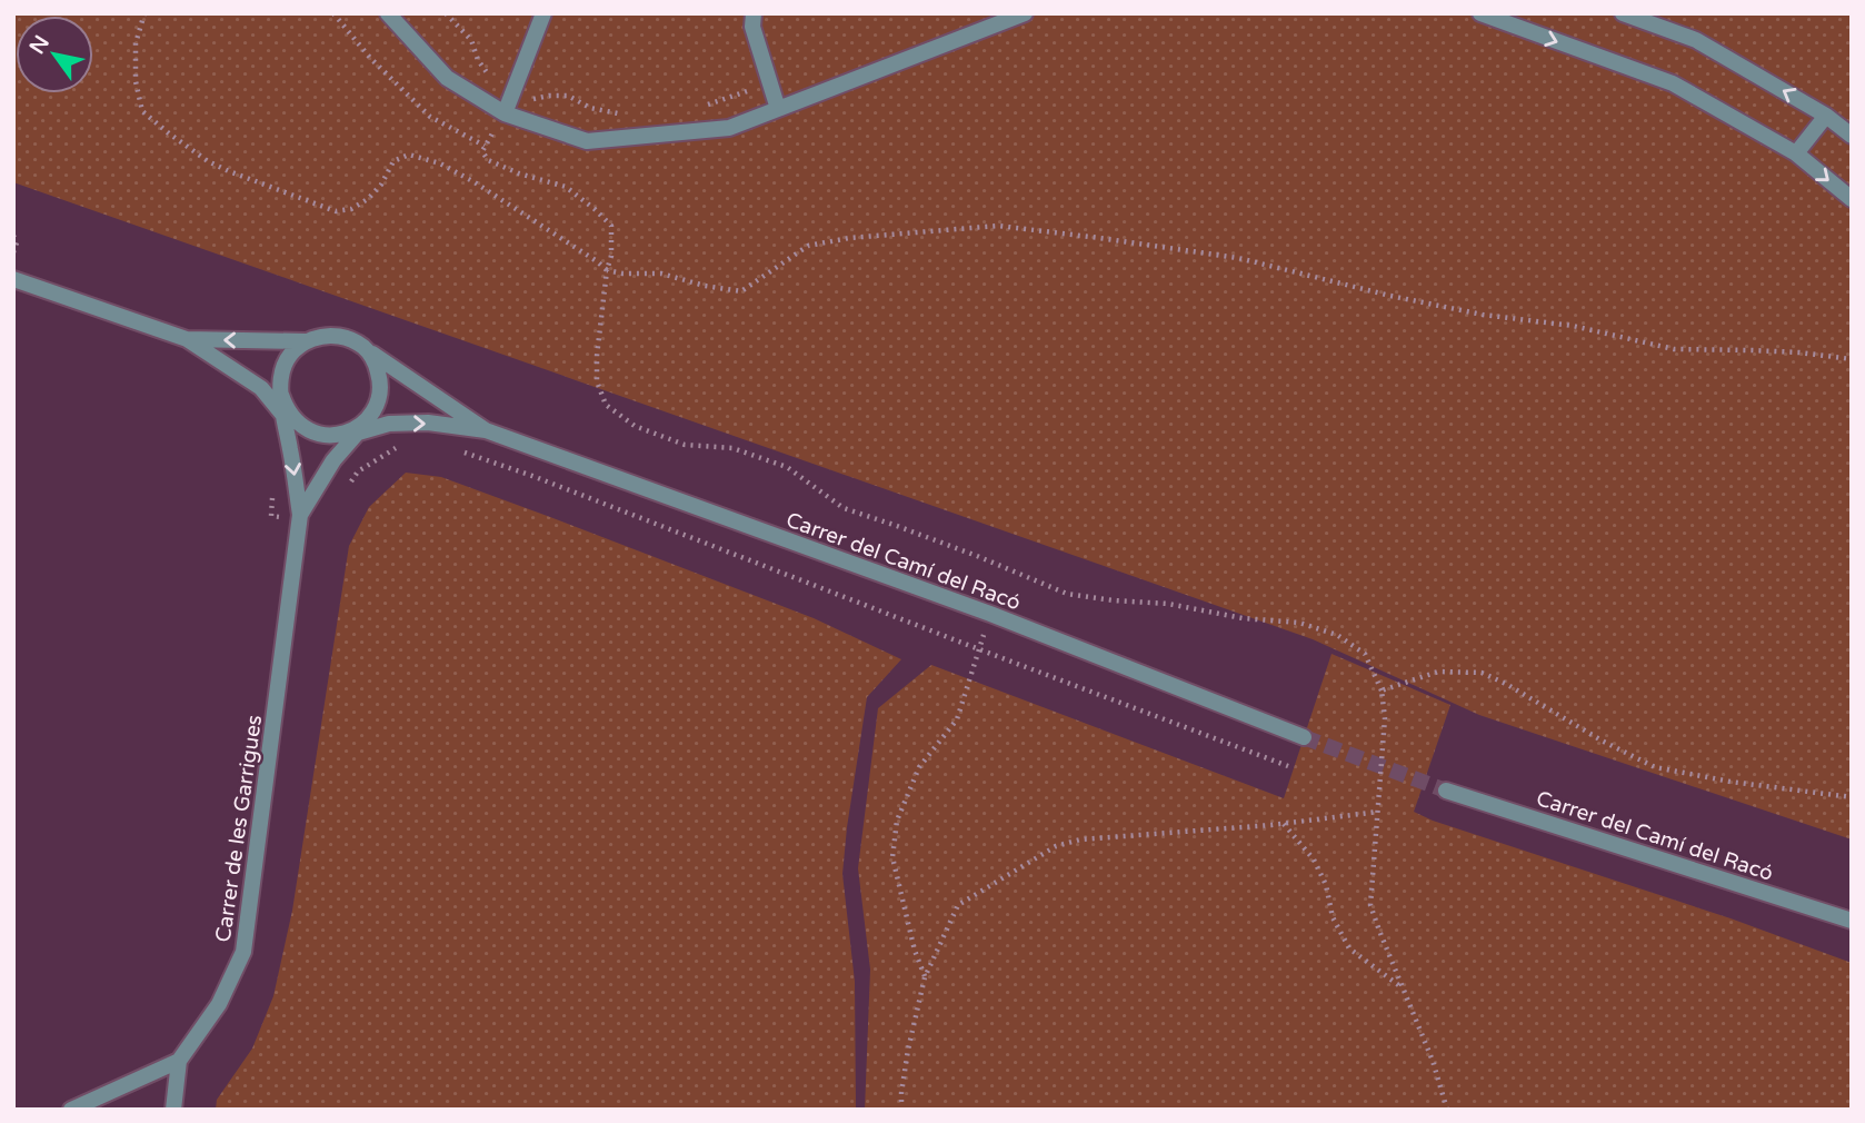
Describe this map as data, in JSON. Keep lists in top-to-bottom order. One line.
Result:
{"streets":{"street":["Carrer del Camí del Racó","Carrer de les Garrigues"]},"crossings":[["Carrer del Camí del Racó","Carrer de les Garrigues"]],"north":"top left"}
